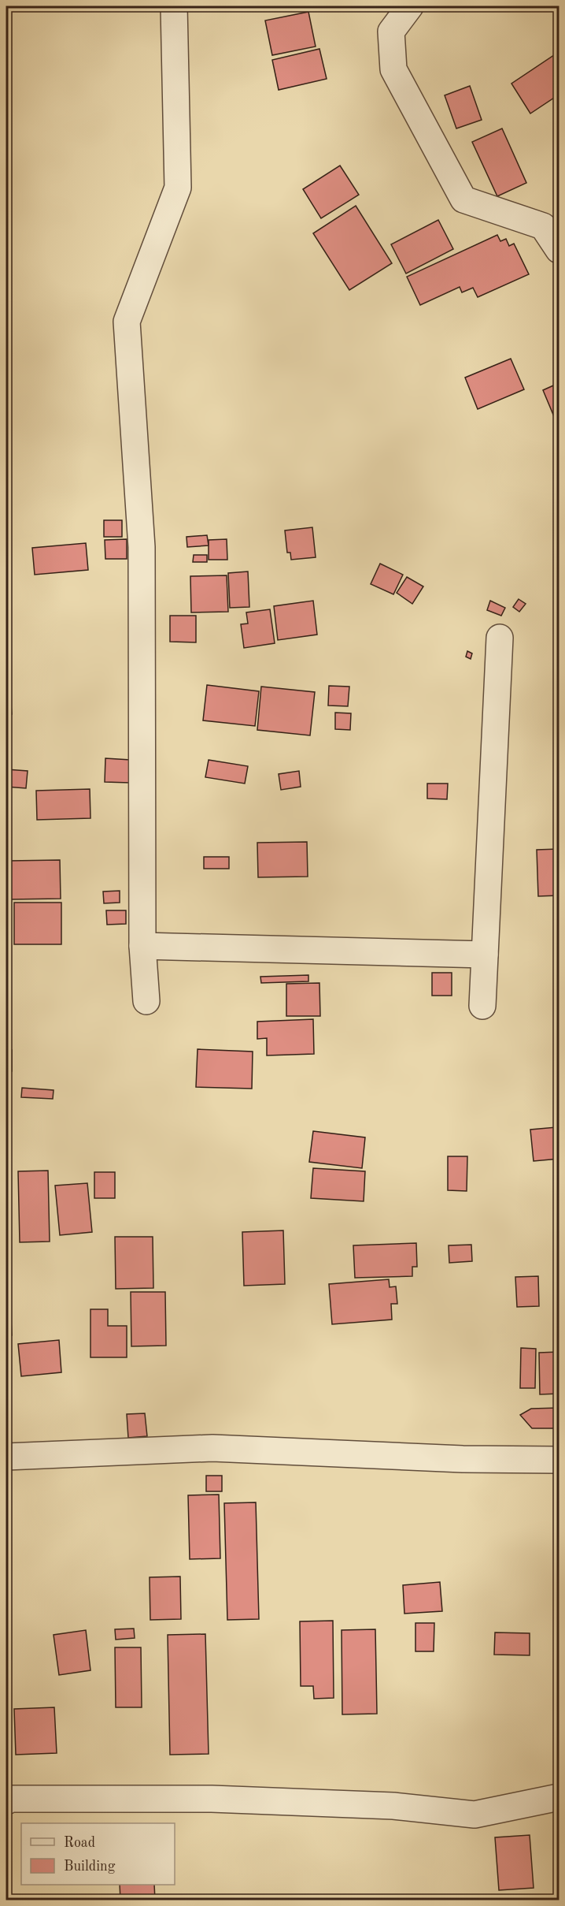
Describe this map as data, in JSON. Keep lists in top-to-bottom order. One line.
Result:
{"legend":["Road","Building"]}
